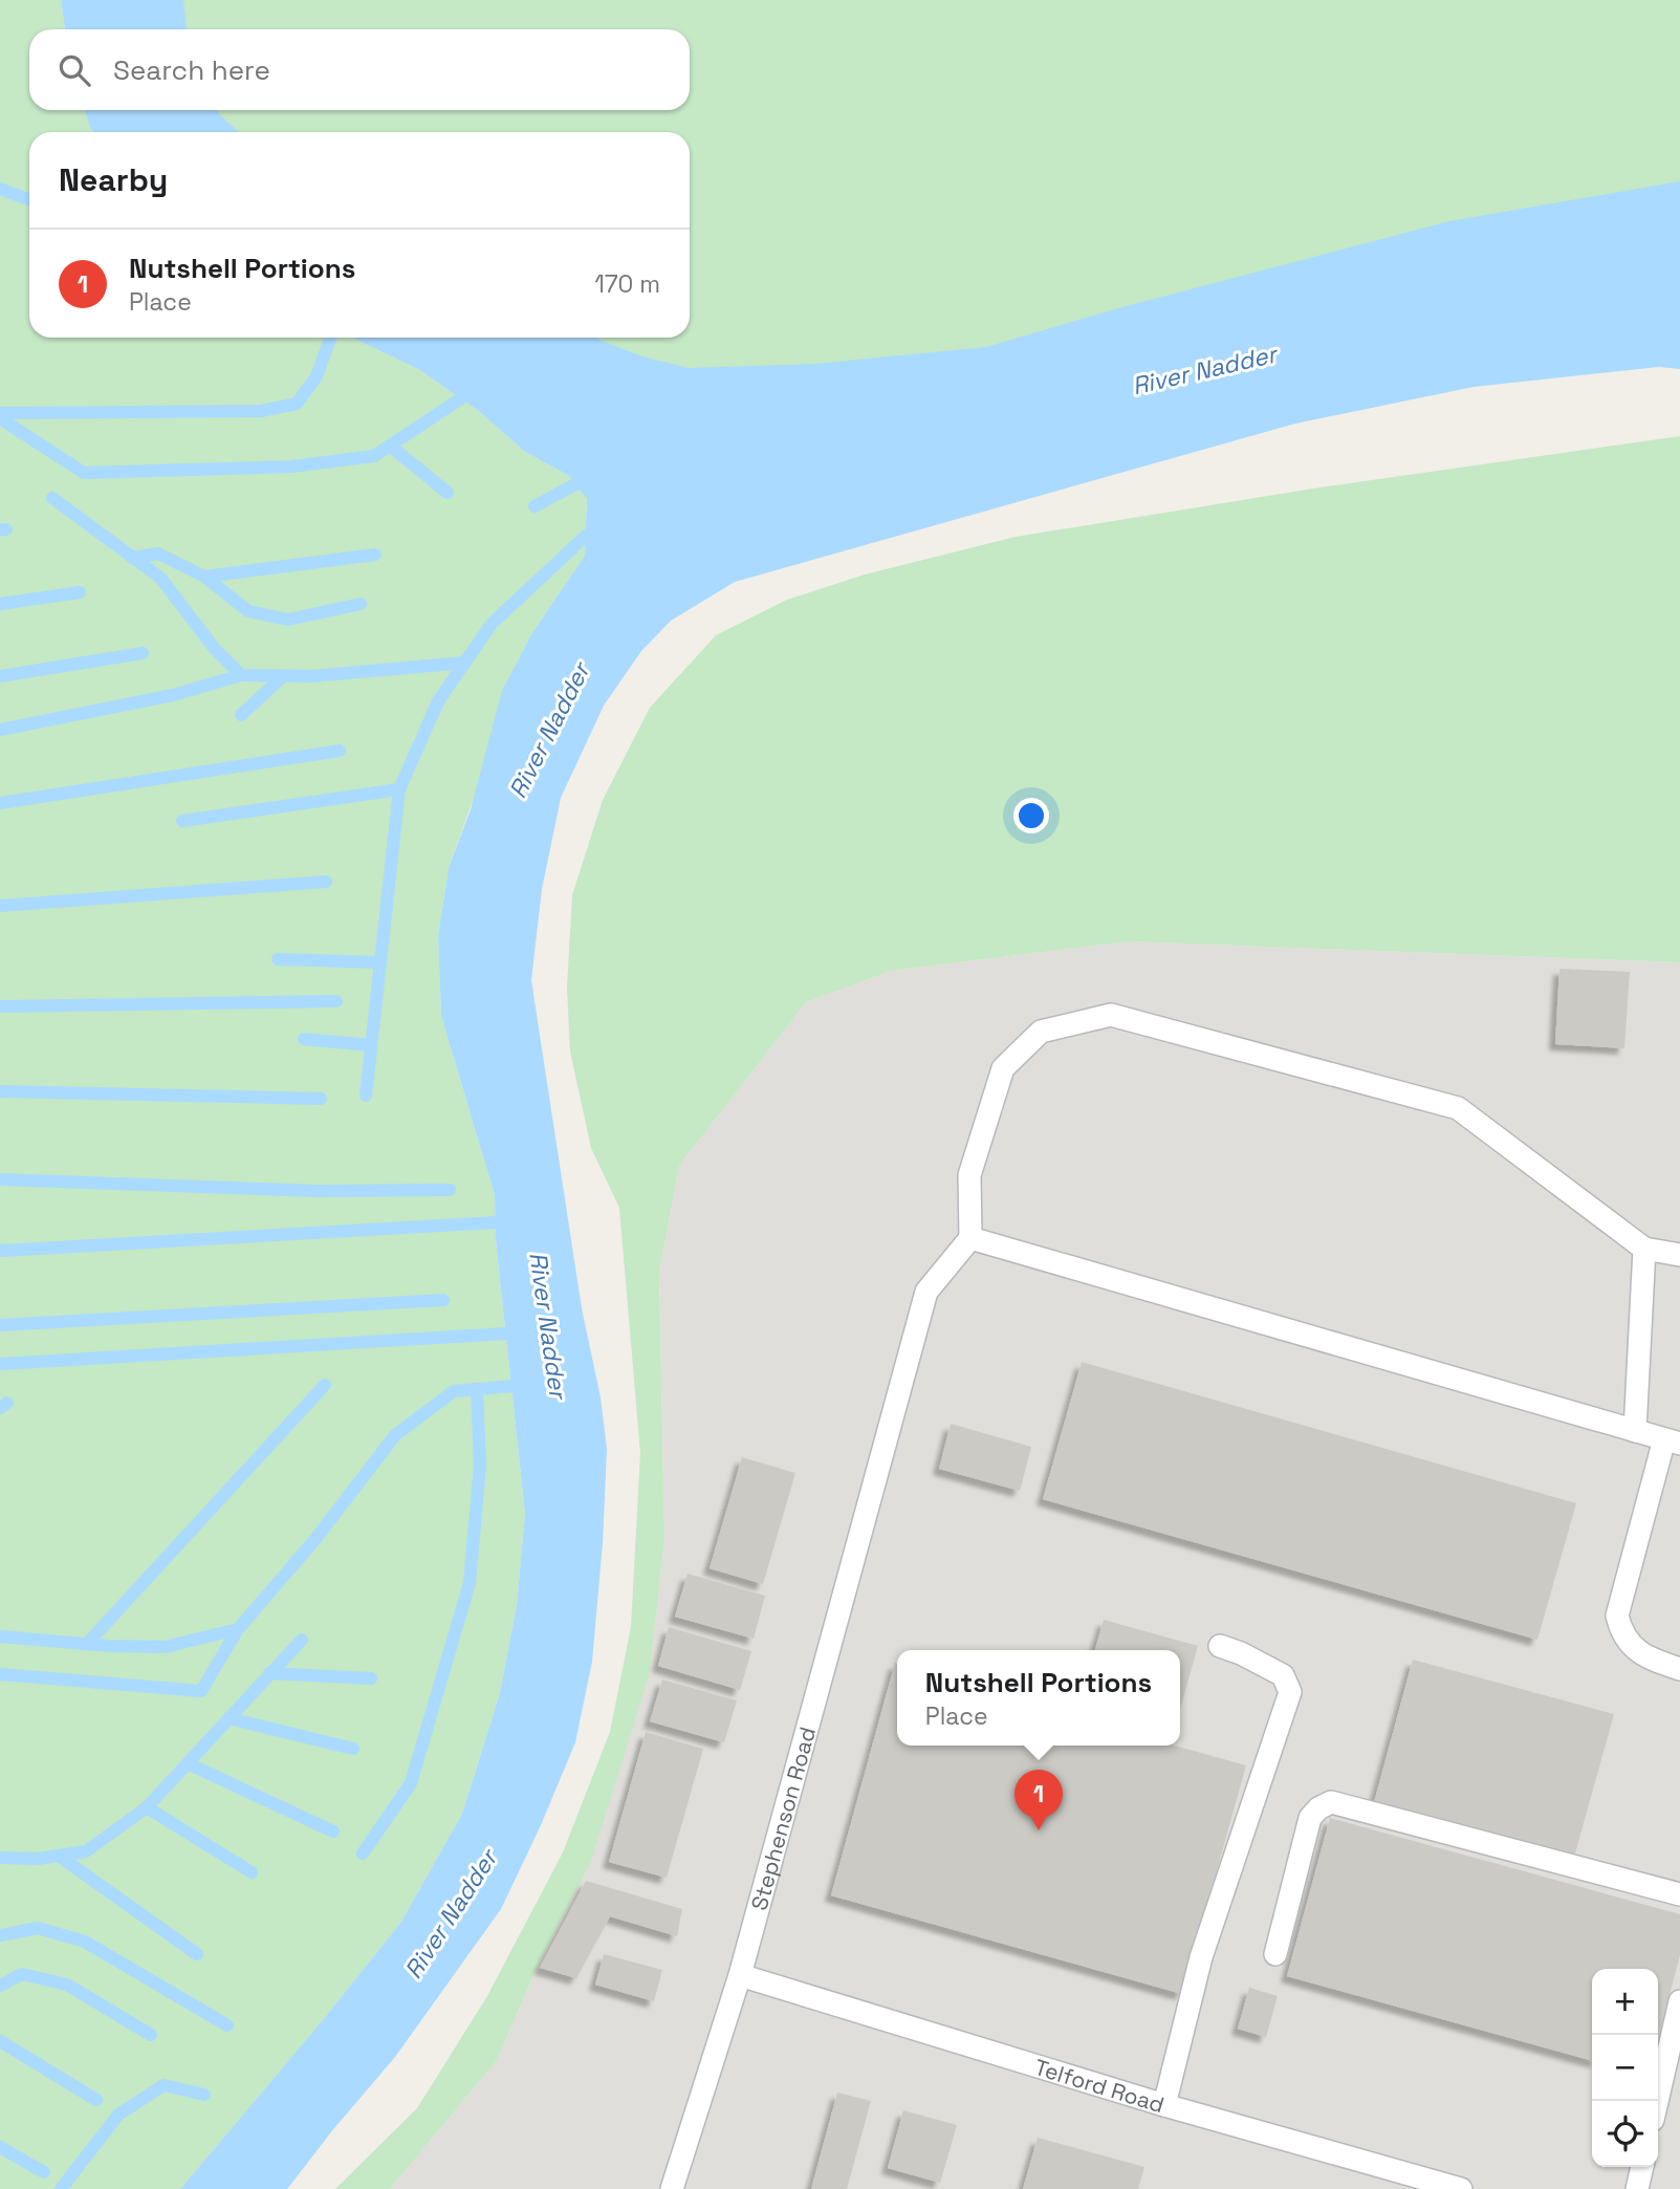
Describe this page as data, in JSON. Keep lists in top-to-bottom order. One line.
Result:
{"streets":{"lane":["Stephenson Road","Telford Road"]},"crossings":[["Stephenson Road","Telford Road"]],"water":["River Nadder"],"page":{"search":"Search here","heading":"Nearby","list":[{"mark":"1","name":"Nutshell Portions","note":"Place","value":"170 m"}],"popup":["Nutshell Portions","Place"],"pins":"1","map_buttons":["+","−"]}}
